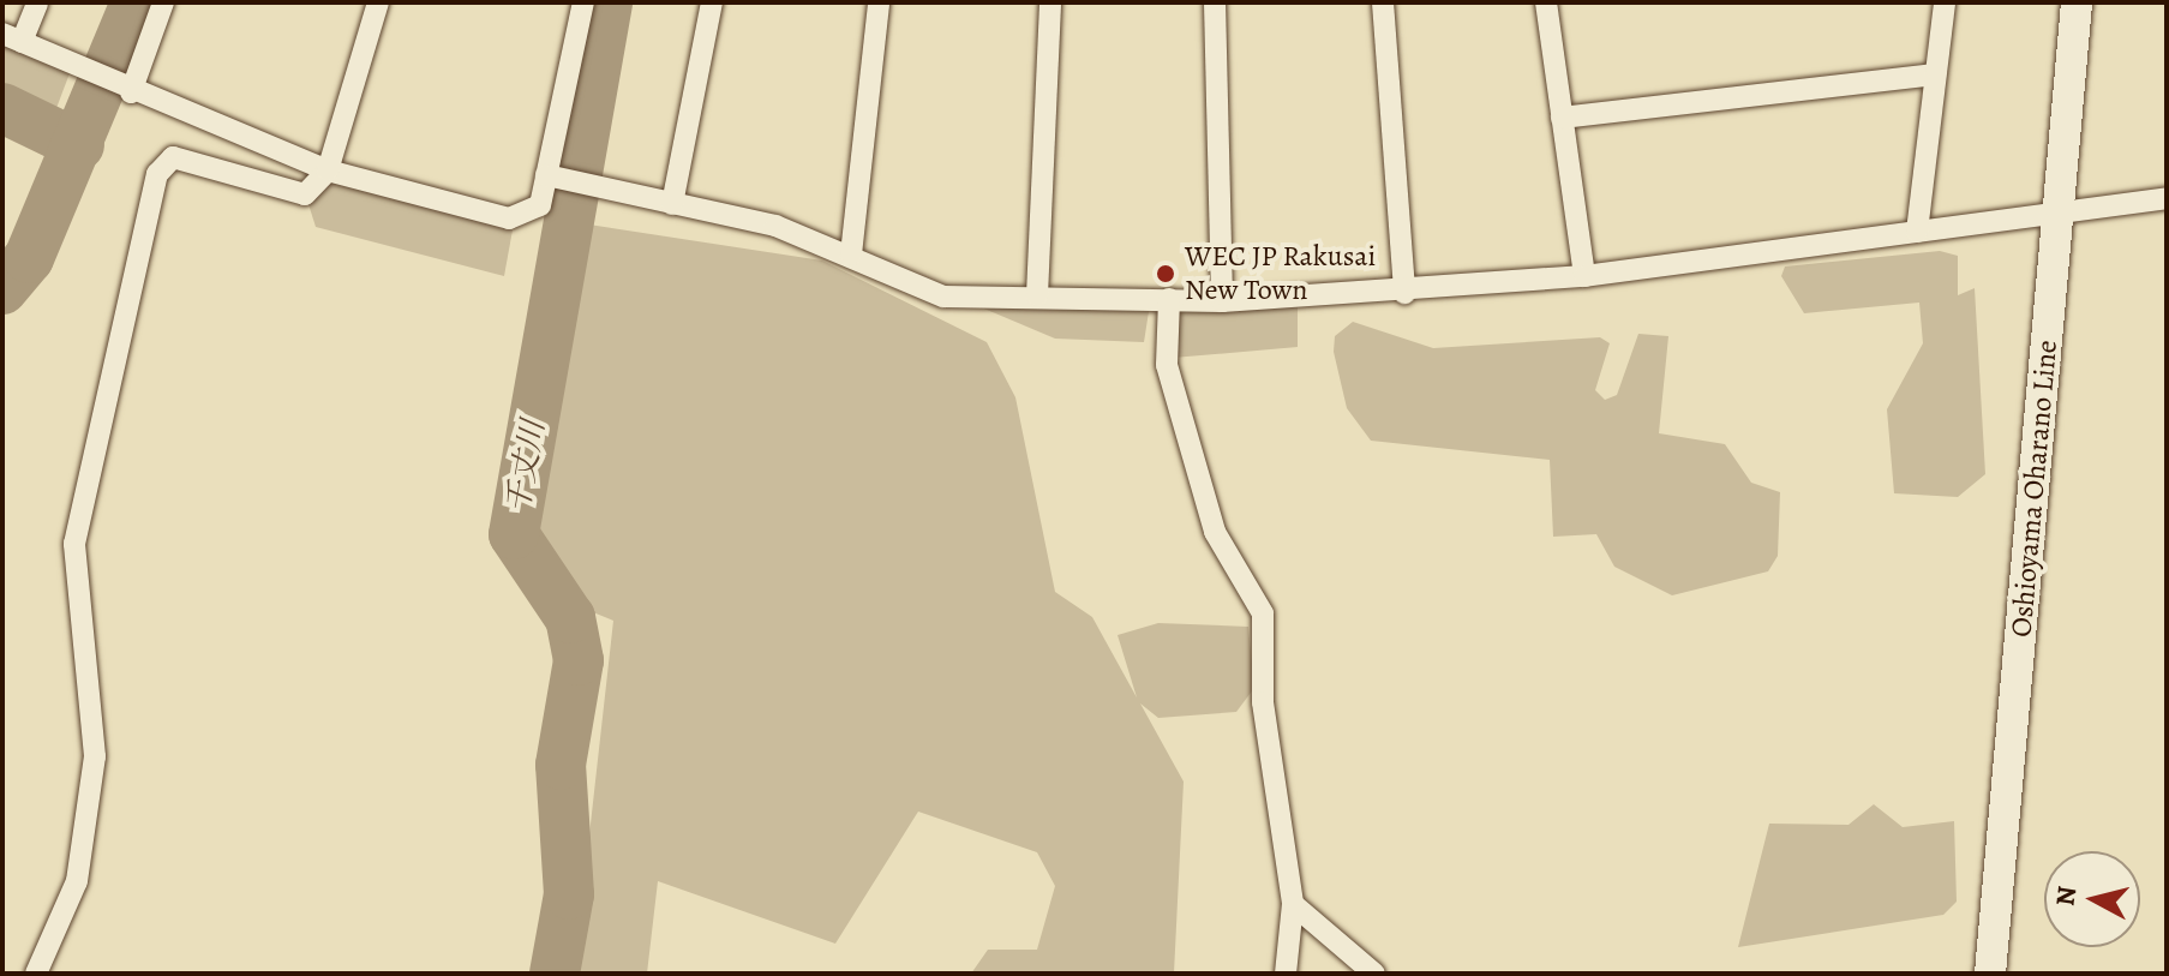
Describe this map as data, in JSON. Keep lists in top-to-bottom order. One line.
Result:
{"streets":{"main road":["Oshioyama Oharano Line"]},"water":["千丈川"],"places":["WEC JP Rakusai New Town"],"north":"left"}
